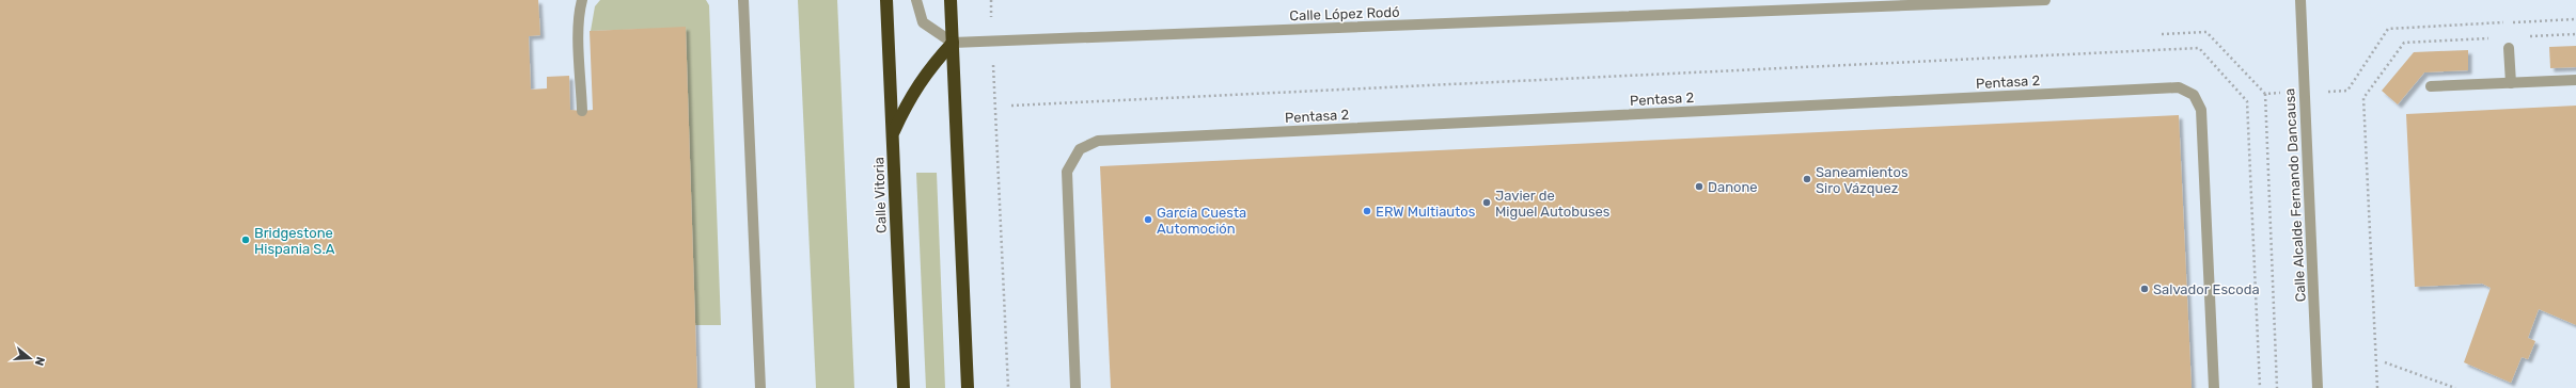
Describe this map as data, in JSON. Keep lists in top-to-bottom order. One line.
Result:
{"streets":{"highway":["Calle Vitoria"],"street":["Calle López Rodó","Pentasa 2","Calle Alcalde Fernando Dancausa"]},"places":["Saneamientos Siro Vázquez","Danone","Javier de Miguel Autobuses","ERW Multiautos","García Cuesta Automoción","Bridgestone Hispania S.A","Salvador Escoda"],"north":"right"}
